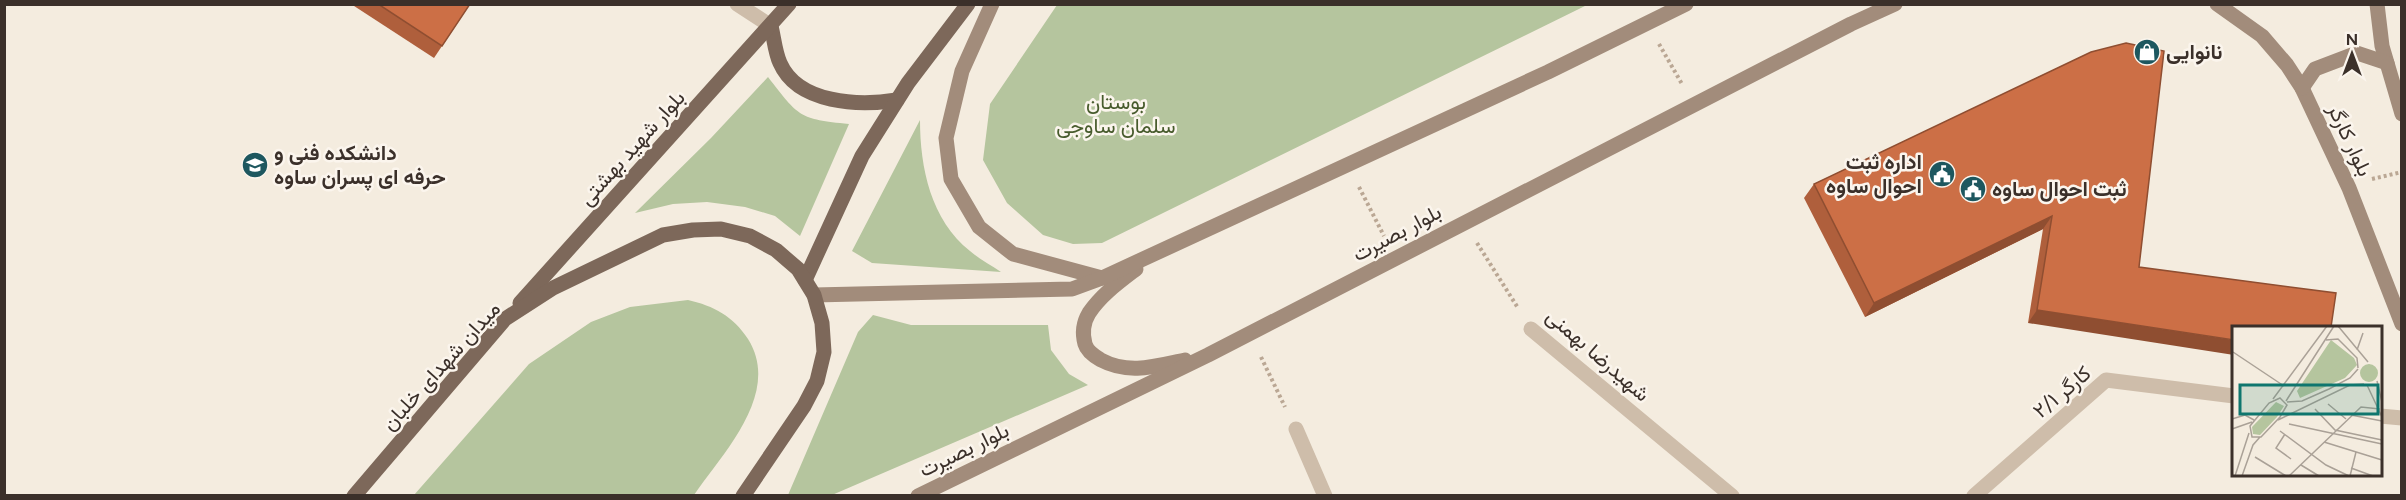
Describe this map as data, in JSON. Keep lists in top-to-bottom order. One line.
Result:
{"streets":{"main road":["بلوار کارگر","بلوار شهید بهشتی","بلوار بصیرت","میدان شهدای خلبان"],"street":["شهیدرضا بهمنی","کارگر ۲/۱"]},"crossings":[["بلوار شهید بهشتی","میدان شهدای خلبان"],["بلوار بصیرت","شهیدرضا بهمنی"]],"parks":["بوستان سلمان ساوجی"],"places":{"shop":["نانوایی"],"school or university":["دانشکده فنی و حرفه ای پسران ساوه"],"public building":["اداره ثبت احوال ساوه","ثبت احوال ساوه"]},"north":"top"}
